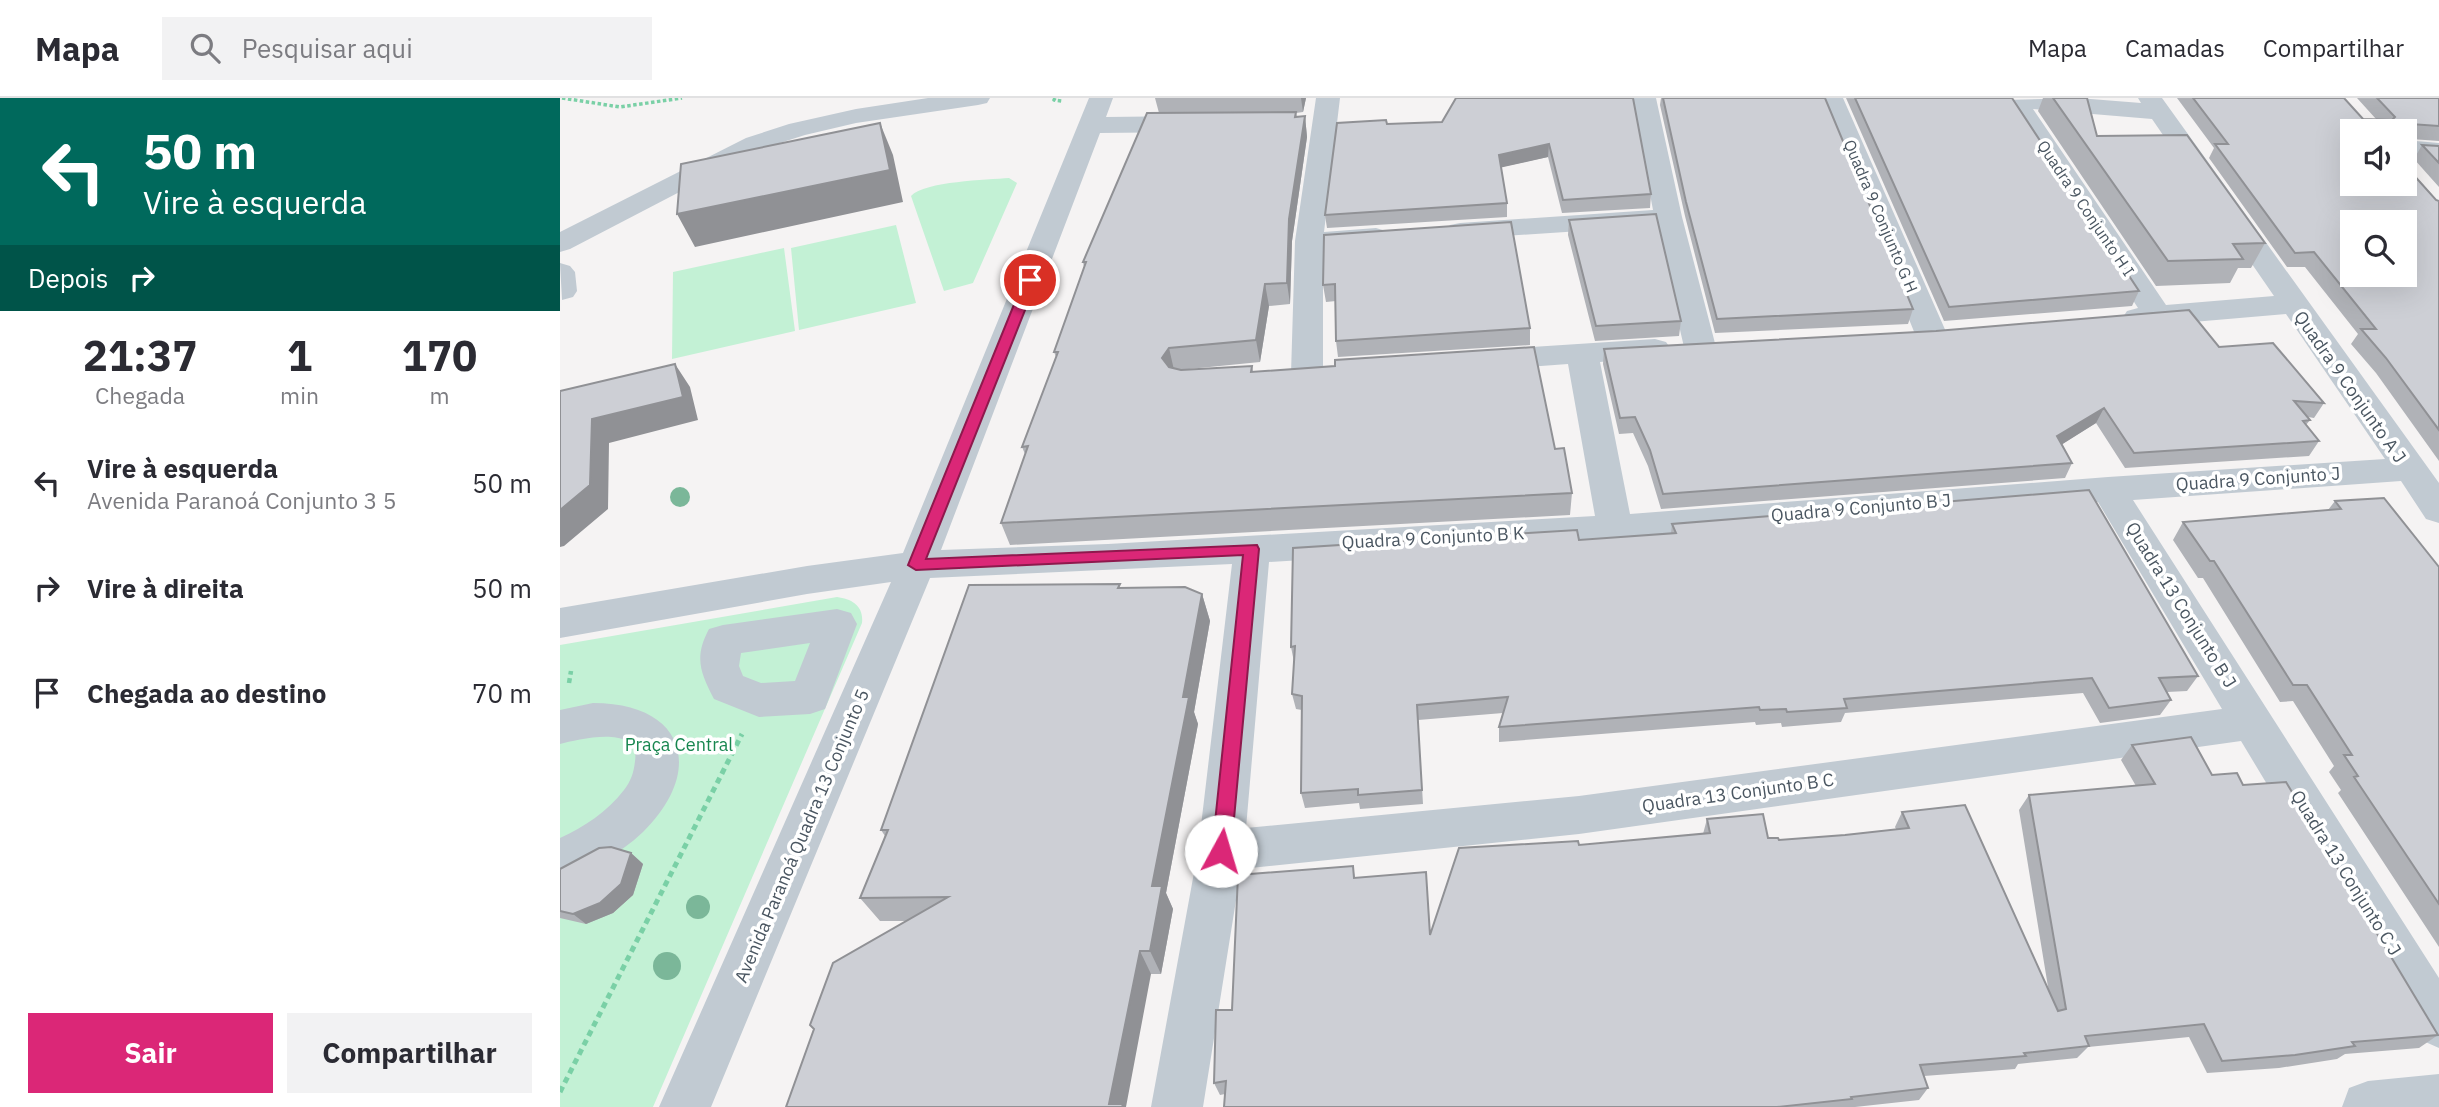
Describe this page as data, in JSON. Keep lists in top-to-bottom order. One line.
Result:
{"streets":{"street":["Quadra 9 Conjunto H I","Quadra 9 Conjunto G H","Quadra 9 Conjunto A J","Quadra 9 Conjunto J","Quadra 9 Conjunto B J","Quadra 9 Conjunto B K","Quadra 13 Conjunto B J","Quadra 13 Conjunto B C","Avenida Paranoá Quadra 13 Conjunto 5","Quadra 13 Conjunto C J"]},"crossings":[["Quadra 9 Conjunto A J","Quadra 9 Conjunto J"],["Quadra 9 Conjunto J","Quadra 9 Conjunto B J"],["Quadra 9 Conjunto J","Quadra 13 Conjunto B J"],["Quadra 9 Conjunto B J","Quadra 9 Conjunto B K"],["Quadra 9 Conjunto B J","Quadra 13 Conjunto B J"],["Quadra 9 Conjunto B K","Avenida Paranoá Quadra 13 Conjunto 5"],["Quadra 13 Conjunto B J","Quadra 13 Conjunto B C"],["Quadra 13 Conjunto B J","Quadra 13 Conjunto C J"],["Quadra 13 Conjunto B C","Quadra 13 Conjunto C J"]],"parks":["Praça Central"],"page":{"header":"Mapa","search":"Pesquisar aqui","nav":["Mapa","Camadas","Compartilhar"],"turn":["50 m","Vire à esquerda"],"then":"Depois","eta":["21:37","Chegada","1","min","170","m"],"list":[{"name":"Vire à esquerda","note":"Avenida Paranoá Conjunto 3 5","value":"50 m"},{"name":"Vire à direita","value":"50 m"},{"name":"Chegada ao destino","value":"70 m"}],"buttons":["Sair","Compartilhar"]}}
